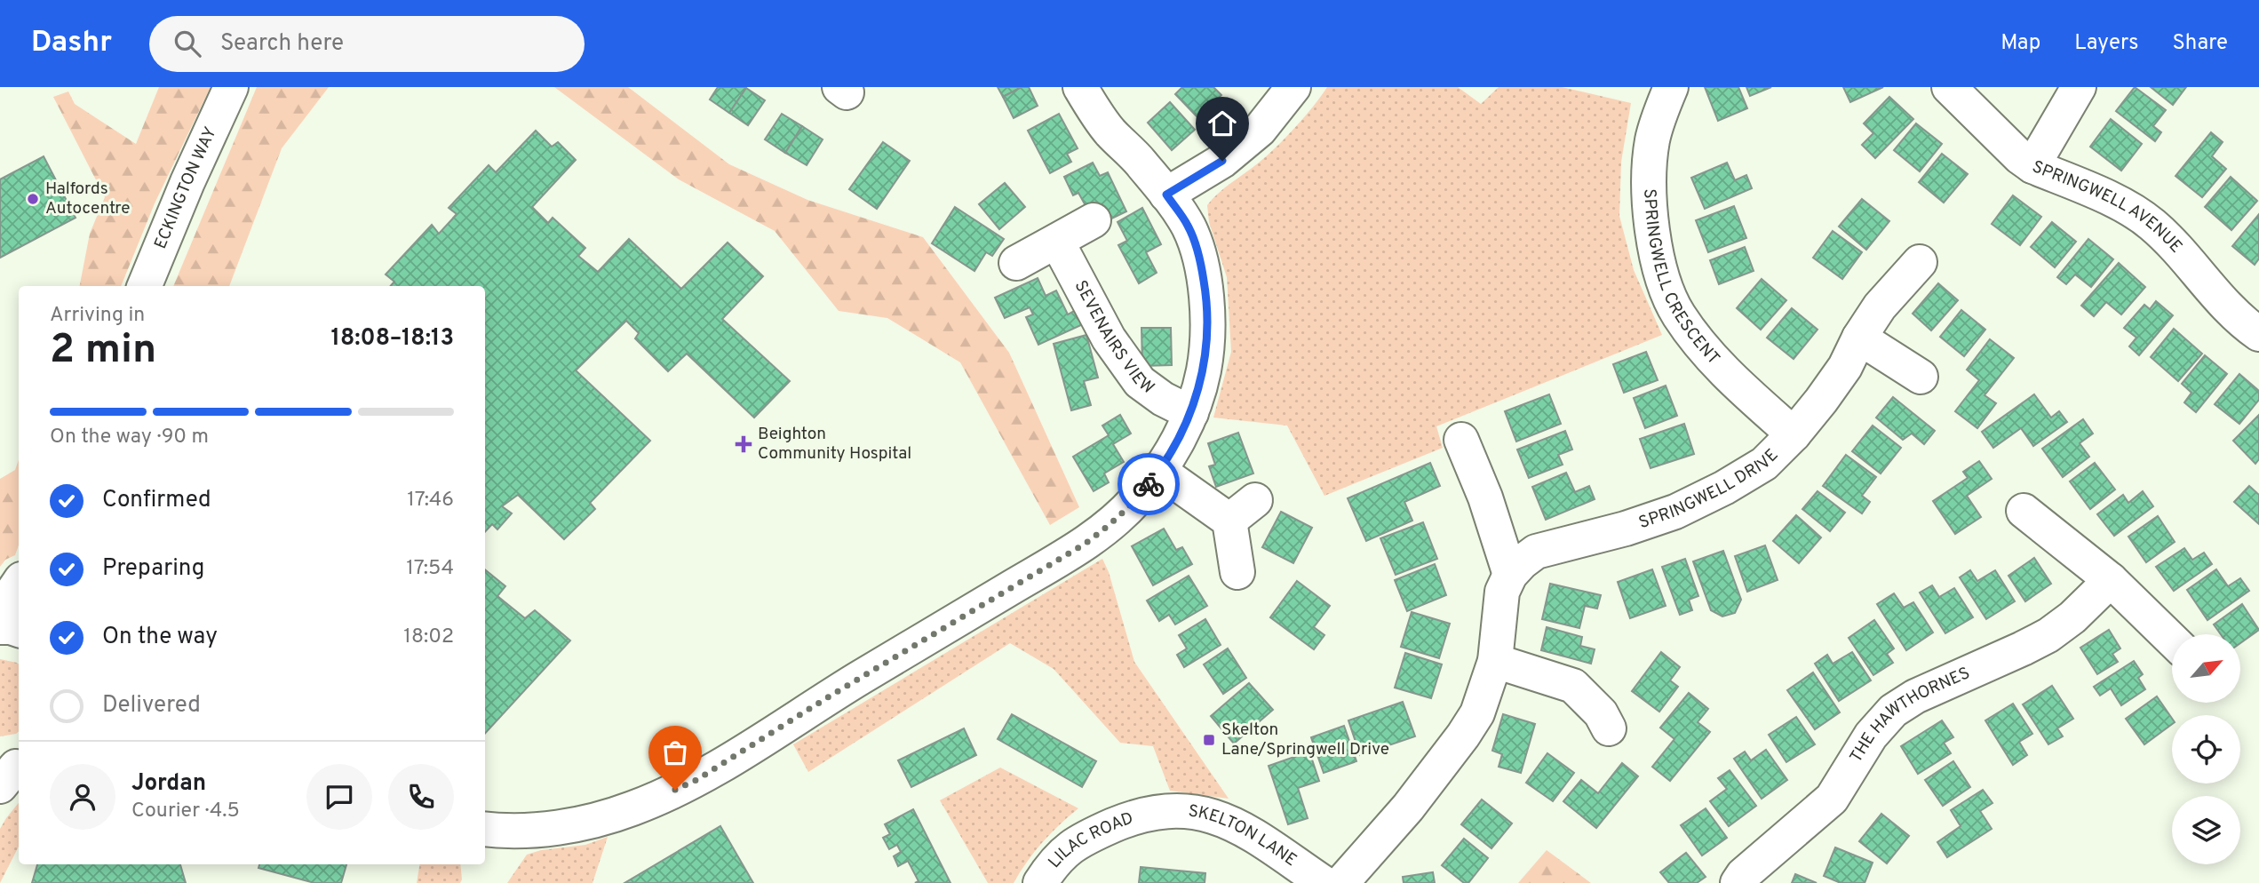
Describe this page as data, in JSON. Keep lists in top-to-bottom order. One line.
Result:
{"streets":{"street":["ECKINGTON WAY","SPRINGWELL AVENUE","SPRINGWELL CRESCENT","SEVENAIRS VIEW","SPRINGWELL DRIVE","THE HAWTHORNES","SKELTON LANE","LILAC ROAD"]},"crossings":[["SPRINGWELL CRESCENT","SPRINGWELL DRIVE"],["SKELTON LANE","LILAC ROAD"]],"places":{"other":["Halfords Autocentre"],"health":["Beighton Community Hospital"],"transit":["Skelton Lane/Springwell Drive"]},"north":"top right","page":{"header":"Dashr","search":"Search here","nav":["Map","Layers","Share"],"heading":["2 min","Arriving in","18:08–18:13"],"panel":["Jordan","Courier · 4.5"],"bar":"On the way · 90 m","list":[["Confirmed","17:46"],["Preparing","17:54"],["On the way","18:02"],"Delivered"]}}
